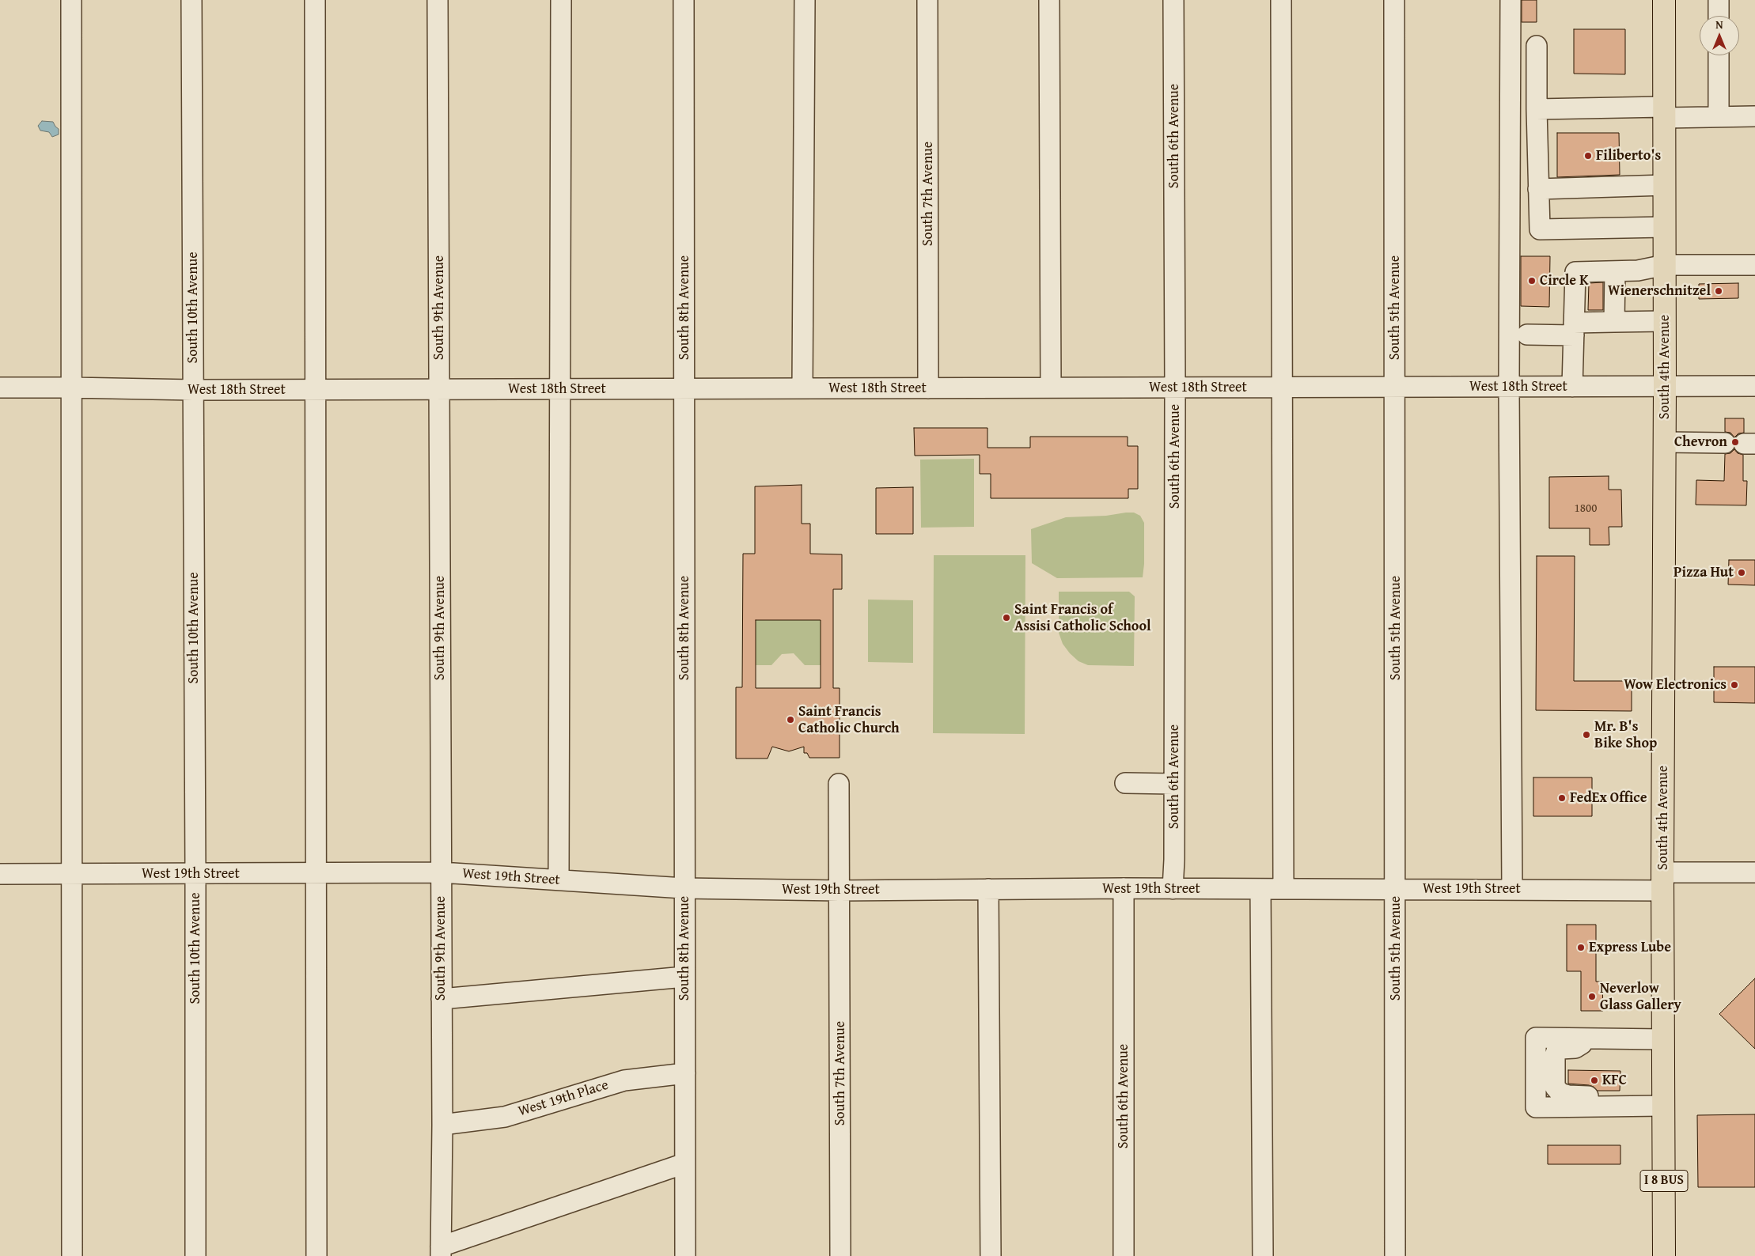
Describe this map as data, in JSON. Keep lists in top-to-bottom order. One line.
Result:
{"streets":{"main road":["South 4th Avenue","I 8 BUS"],"street":["South 6th Avenue","South 7th Avenue","South 10th Avenue","South 9th Avenue","South 8th Avenue","South 5th Avenue","West 18th Street","West 19th Street","West 19th Place"]},"crossings":[["South 6th Avenue","West 18th Street"],["South 6th Avenue","West 19th Street"],["South 7th Avenue","West 18th Street"],["South 7th Avenue","West 19th Street"],["South 10th Avenue","West 18th Street"],["South 10th Avenue","West 19th Street"],["South 9th Avenue","West 18th Street"],["South 9th Avenue","West 19th Street"],["South 9th Avenue","West 19th Place"],["South 8th Avenue","West 18th Street"],["South 8th Avenue","West 19th Street"],["South 8th Avenue","West 19th Place"],["South 5th Avenue","West 18th Street"],["South 5th Avenue","West 19th Street"],["South 4th Avenue","West 18th Street"],["South 4th Avenue","West 19th Street"]],"places":["Filiberto's","Circle K","Wienerschnitzel","Chevron","Pizza Hut","Saint Francis of Assisi Catholic School","Wow Electronics","Saint Francis Catholic Church","Mr. B's Bike Shop","FedEx Office","Express Lube","Neverlow Glass Gallery","KFC"],"house_numbers":["1800"],"north":"top"}
